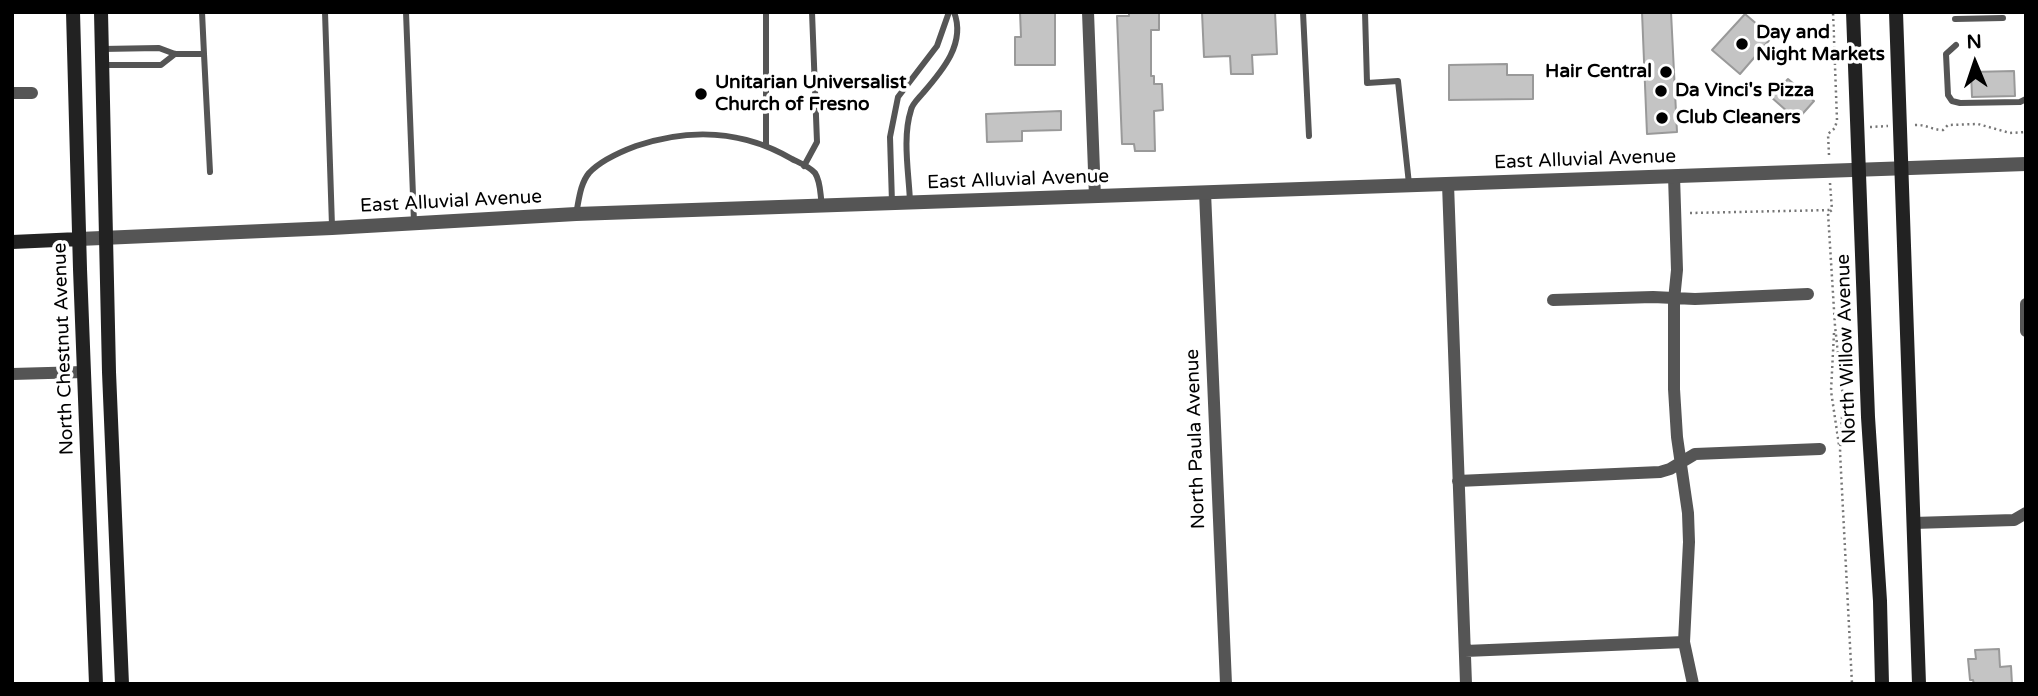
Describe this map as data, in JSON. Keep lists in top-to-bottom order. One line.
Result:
{"streets":{"main road":["East Alluvial Avenue","North Chestnut Avenue","North Willow Avenue"],"street":["North Paula Avenue"]},"crossings":[["East Alluvial Avenue","North Chestnut Avenue"],["East Alluvial Avenue","North Willow Avenue"],["East Alluvial Avenue","North Paula Avenue"]],"places":["Day and Night Markets","Hair Central","Da Vinci's Pizza","Unitarian Universalist Church of Fresno","Club Cleaners"],"north":"top"}
